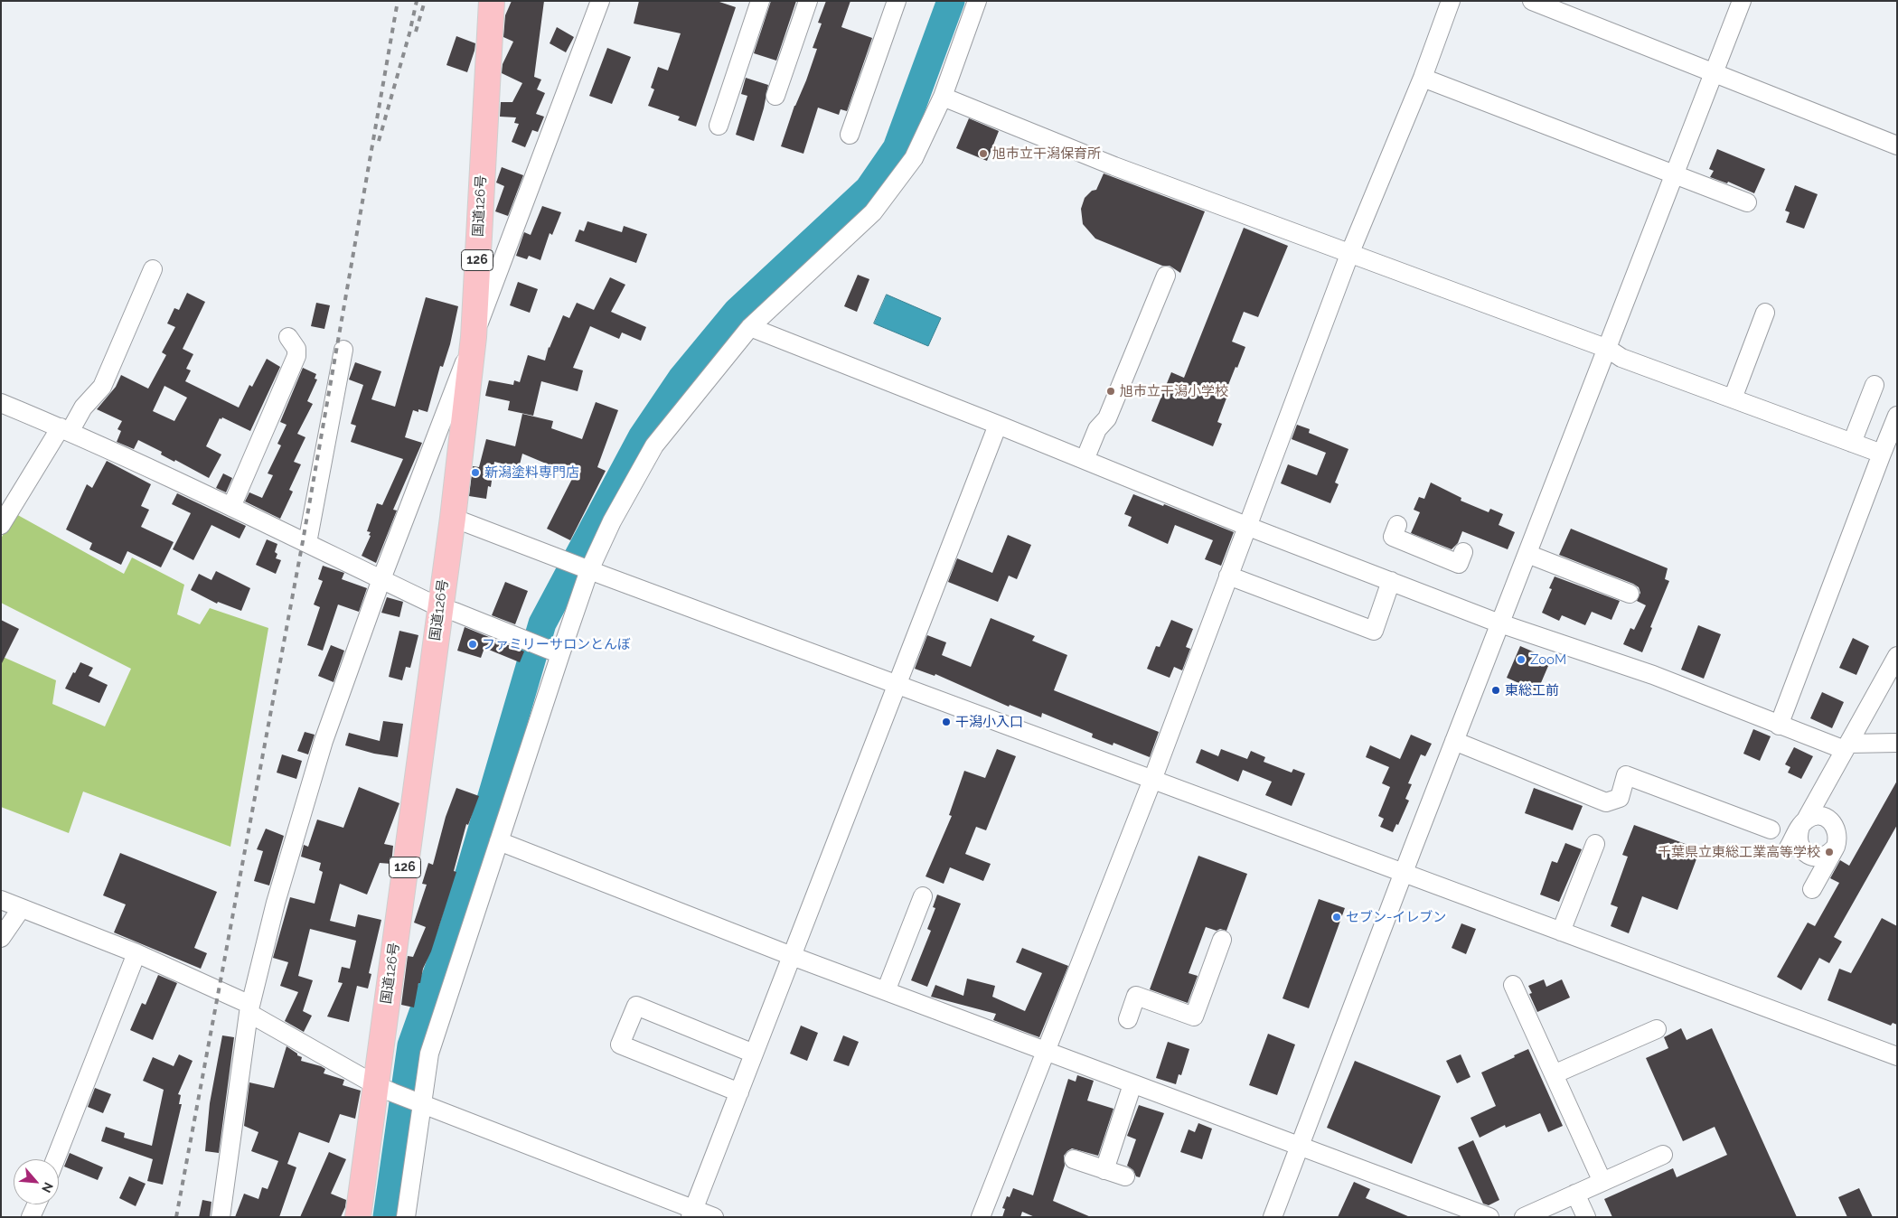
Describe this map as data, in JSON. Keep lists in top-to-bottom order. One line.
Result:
{"streets":{"highway":["国道126号","126"]},"places":["旭市立干潟保育所","旭市立干潟小学校","新潟塗料専門店","ファミリーサロンとんぼ","ZooM","東総工前","干潟小入口","千葉県立東総工業高等学校","セブン-イレブン"],"north":"bottom right"}
